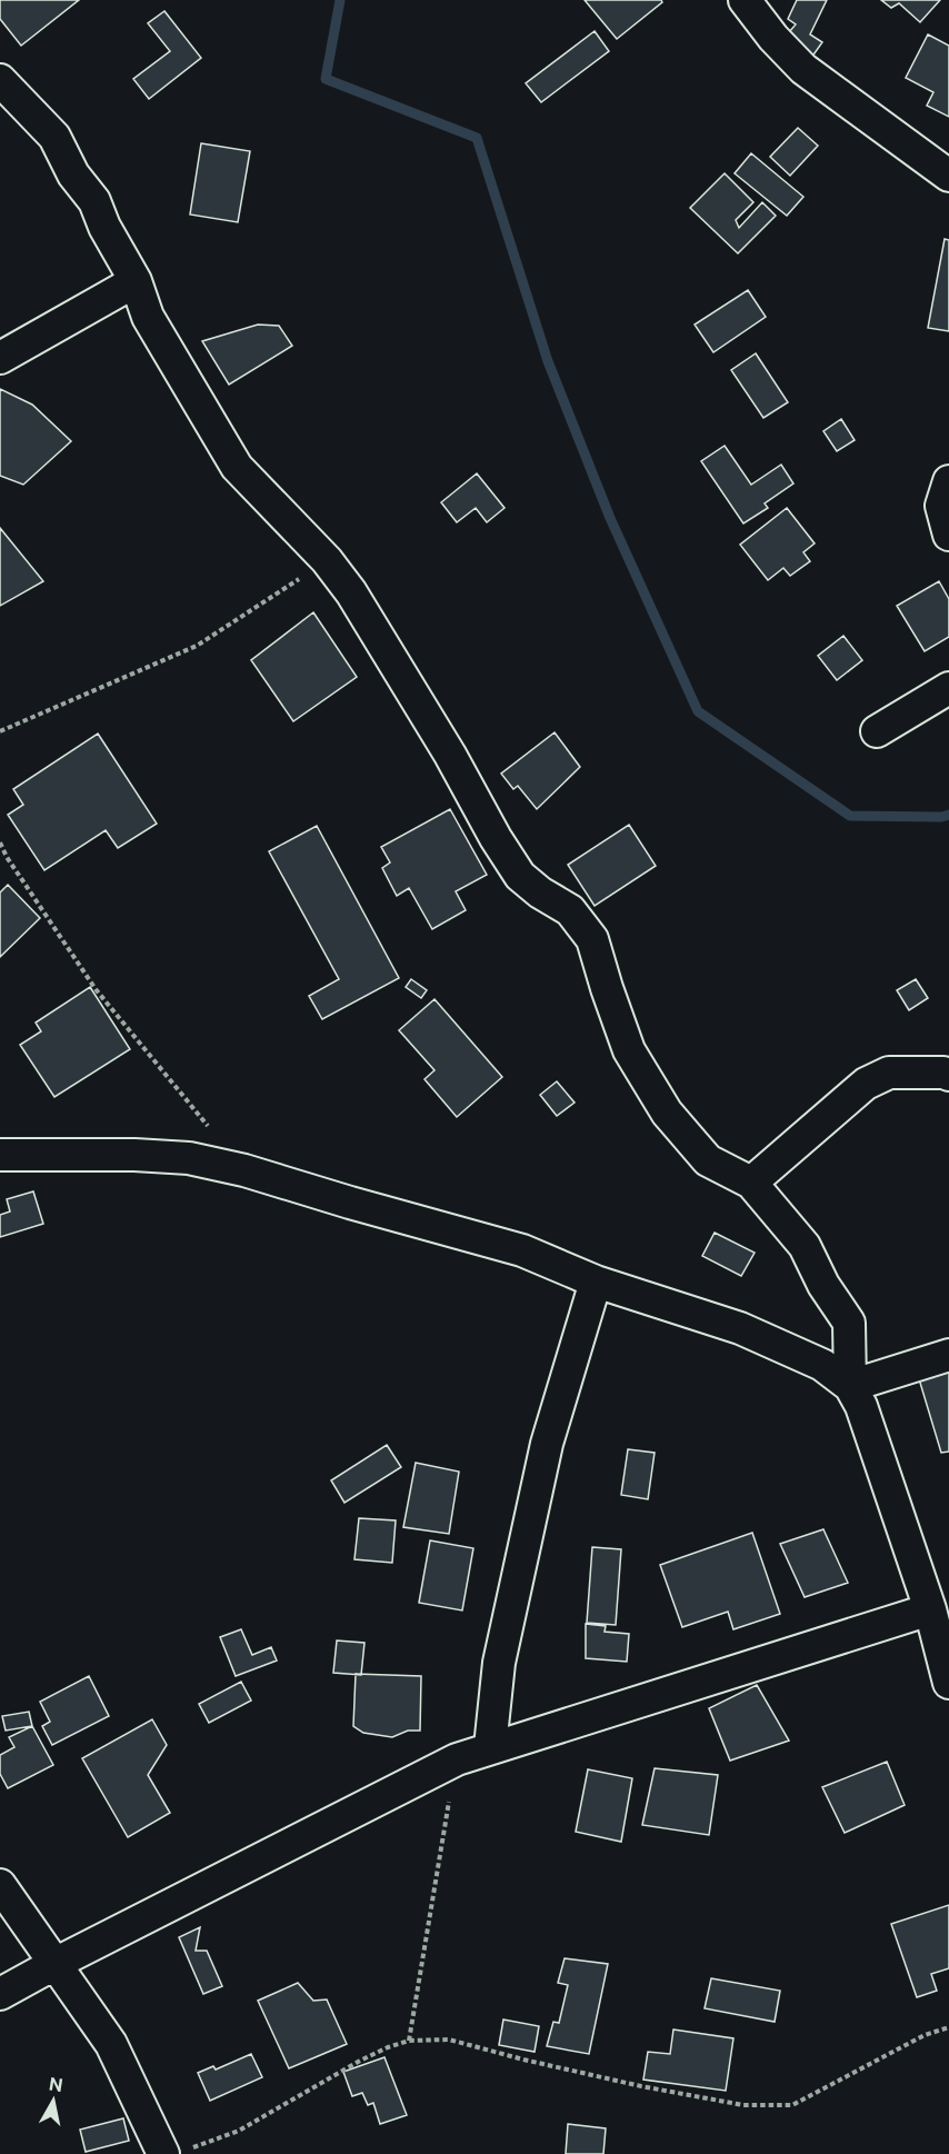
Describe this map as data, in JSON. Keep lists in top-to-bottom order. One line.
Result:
{"north":"top"}
